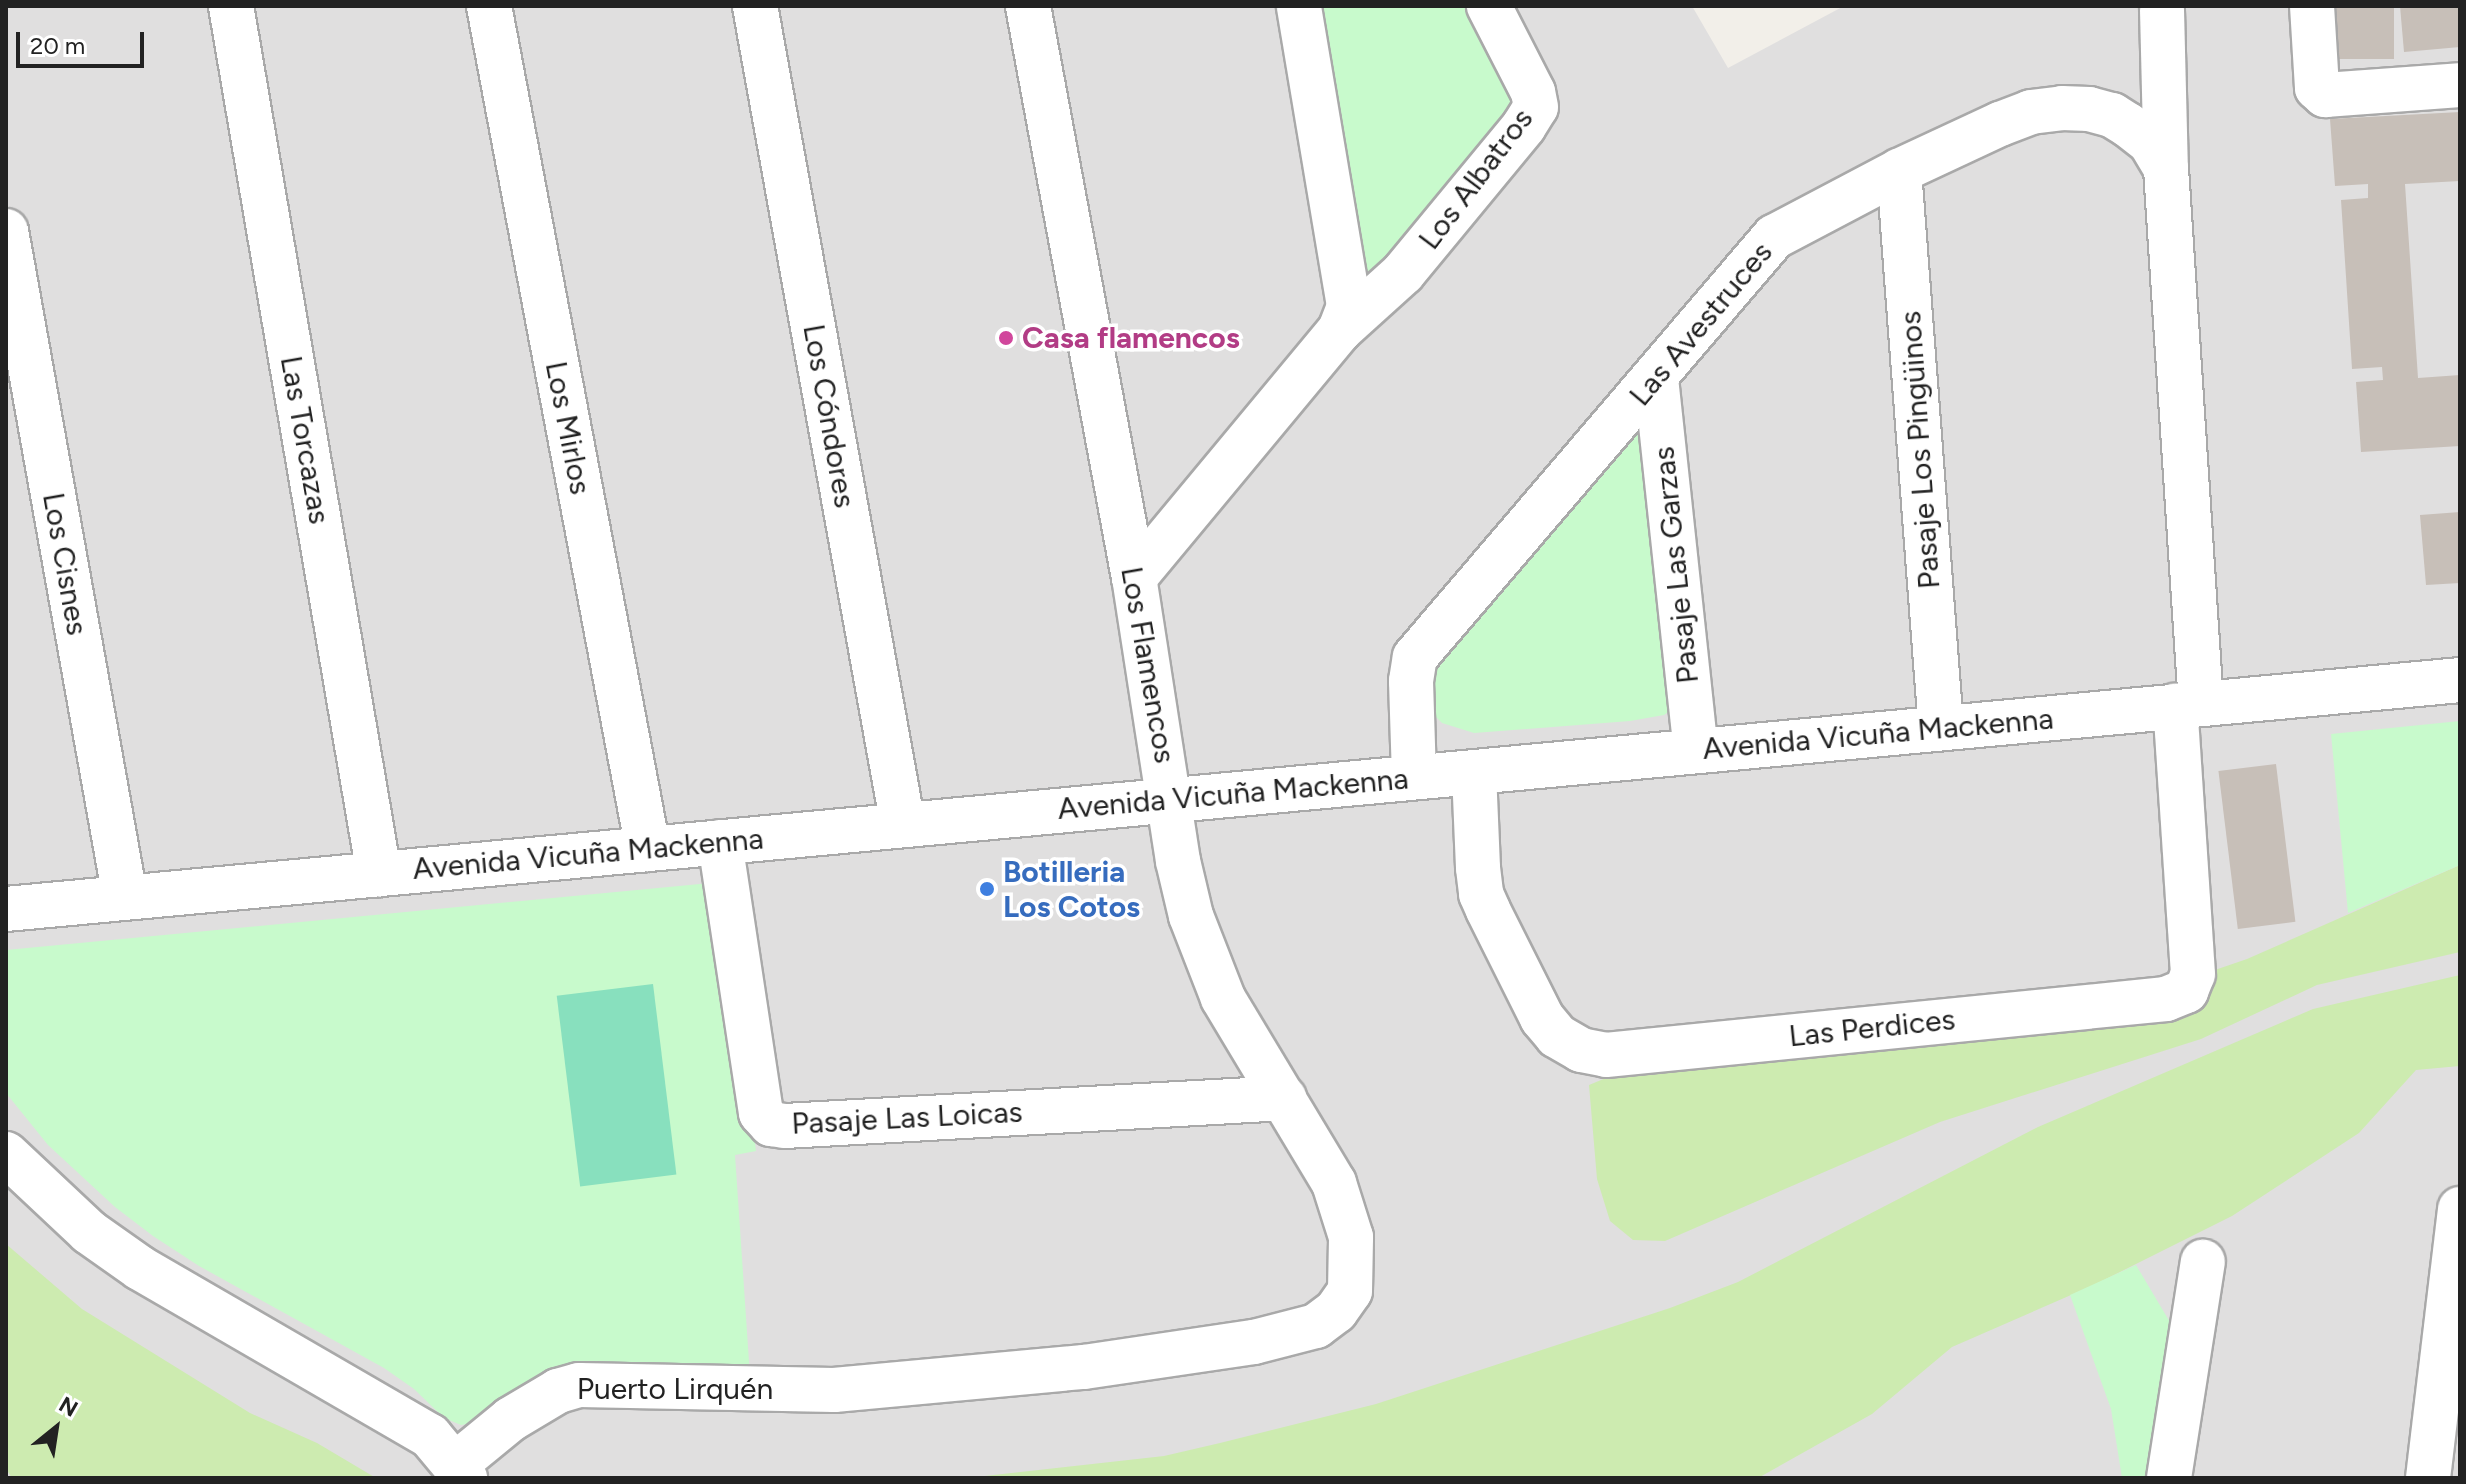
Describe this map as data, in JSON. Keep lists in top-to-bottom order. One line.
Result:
{"streets":{"street":["Los Albatros","Las Avestruces","Los Cóndores","Los Mirlos","Las Torcazas","Pasaje Los Pingüinos","Los Cisnes","Pasaje Las Garzas","Los Flamencos","Avenida Vicuña Mackenna","Las Perdices","Pasaje Las Loicas","Puerto Lirquén"]},"crossings":[["Los Albatros","Los Flamencos"],["Las Avestruces","Pasaje Los Pingüinos"],["Las Avestruces","Pasaje Las Garzas"],["Las Avestruces","Avenida Vicuña Mackenna"],["Los Cóndores","Avenida Vicuña Mackenna"],["Los Mirlos","Avenida Vicuña Mackenna"],["Las Torcazas","Avenida Vicuña Mackenna"],["Pasaje Los Pingüinos","Avenida Vicuña Mackenna"],["Los Cisnes","Avenida Vicuña Mackenna"],["Pasaje Las Garzas","Avenida Vicuña Mackenna"],["Los Flamencos","Avenida Vicuña Mackenna"],["Los Flamencos","Pasaje Las Loicas"],["Los Flamencos","Puerto Lirquén"],["Avenida Vicuña Mackenna","Las Perdices"],["Avenida Vicuña Mackenna","Pasaje Las Loicas"]],"places":["Casa flamencos","Botilleria Los Cotos"],"scale_bar":"20 m","north":"top right"}
